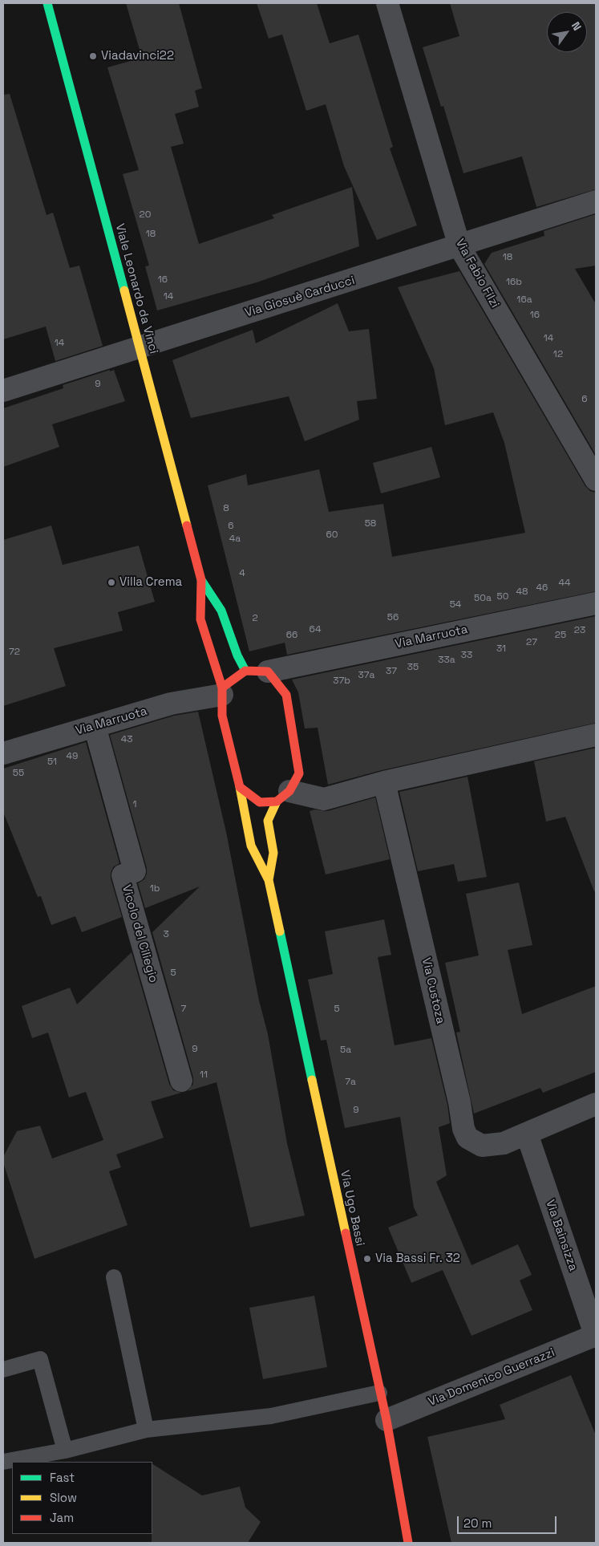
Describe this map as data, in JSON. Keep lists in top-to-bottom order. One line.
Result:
{"streets":{"main road":["Viale Leonardo da Vinci","Via Marruota","Via Ugo Bassi"],"street":["Via Fabio Filzi","Via Giosuè Carducci","Vicolo del Ciliegio","Via Custoza","Via Bainsizza","Via Domenico Guerrazzi"]},"crossings":[["Via Fabio Filzi","Via Giosuè Carducci"],["Viale Leonardo da Vinci","Via Giosuè Carducci"],["Viale Leonardo da Vinci","Via Marruota"],["Via Marruota","Vicolo del Ciliegio"],["Via Custoza","Via Bainsizza"],["Via Ugo Bassi","Via Domenico Guerrazzi"],["Via Bainsizza","Via Domenico Guerrazzi"]],"places":["Viadavinci22","Villa Crema","Via Bassi Fr. 32"],"house_numbers":["20","18","18","16","16b","14","16a","16","14","14","12","9","6","8","58","6","60","4a","4","44","46","48","50","50a","54","56","2","64","23","66","25","27","31","72","33","33a","35","37","37a","37b","43","49","51","55","1","1b","3","5","7","5","9","5a","11","7a","9"],"legend":["Fast","Slow","Jam"],"scale_bar":"20 m","north":"top right"}
